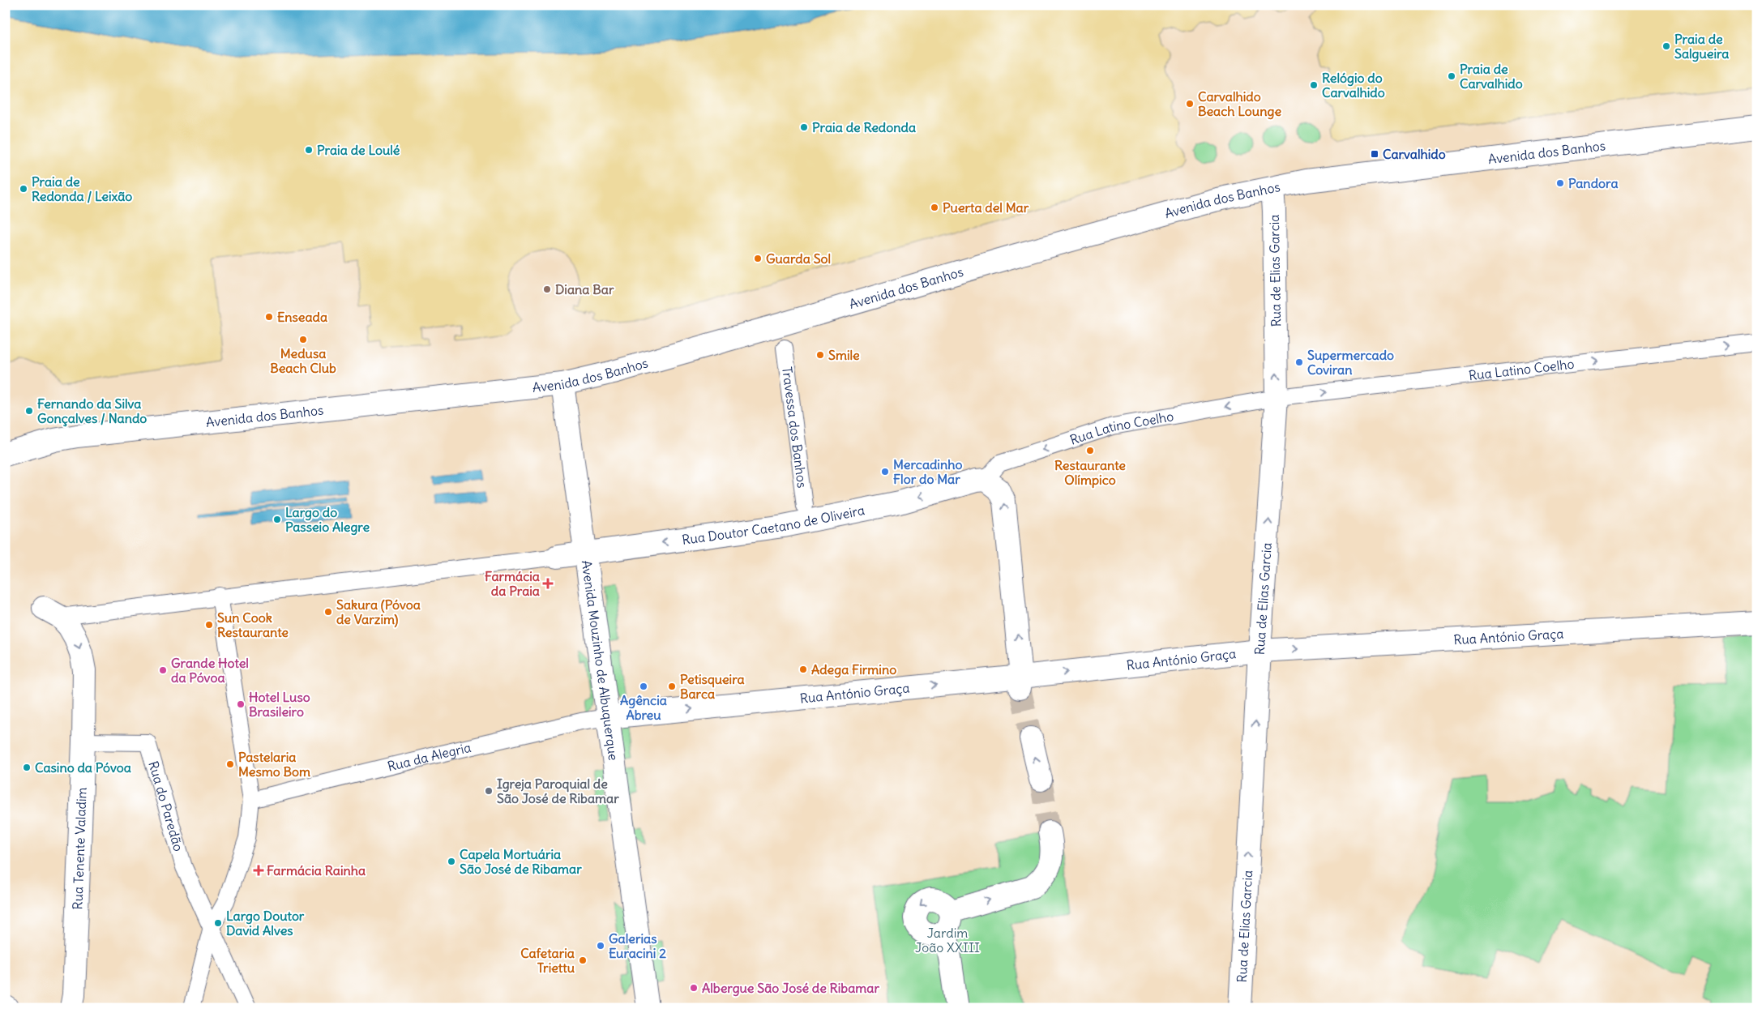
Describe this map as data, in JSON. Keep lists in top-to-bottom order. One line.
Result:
{"streets":{"street":["Avenida dos Banhos","Rua de Elias Garcia","Rua Latino Coelho","Travessa dos Banhos","Rua Doutor Caetano de Oliveira","Rua António Graça","Avenida Mouzinho de Albuquerque","Rua da Alegria","Rua do Paredão","Rua Tenente Valadim"]},"crossings":[["Avenida dos Banhos","Rua de Elias Garcia"],["Avenida dos Banhos","Avenida Mouzinho de Albuquerque"],["Rua de Elias Garcia","Rua António Graça"],["Rua Latino Coelho","Rua Doutor Caetano de Oliveira"],["Rua Doutor Caetano de Oliveira","Avenida Mouzinho de Albuquerque"],["Rua António Graça","Avenida Mouzinho de Albuquerque"],["Rua António Graça","Rua da Alegria"],["Avenida Mouzinho de Albuquerque","Rua da Alegria"],["Rua do Paredão","Rua Tenente Valadim"]],"one_way":["Rua de Elias Garcia","Rua Doutor Caetano de Oliveira","Rua António Graça"],"parks":["Jardim João XXIII"],"places":{"other":["Praia de Salgueira","Praia de Carvalhido","Relógio do Carvalhido","Carvalhido Beach Lounge","Praia de Redonda","Praia de Loulé","Pandora","Praia de Redonda / Leixão","Puerta del Mar","Guarda Sol","Diana Bar","Enseada","Medusa Beach Club","Smile","Supermercado Coviran","Fernando da Silva Gonçalves / Nando","Restaurante Olímpico","Mercadinho Flor do Mar","Largo do Passeio Alegre","Sakura (Póvoa de Varzim)","Sun Cook Restaurante","Adega Firmino","Grande Hotel da Póvoa","Agência Abreu","Petisqueira Barca","Hotel Luso Brasileiro","Pastelaria Mesmo Bom","Casino da Póvoa","Igreja Paroquial de São José de Ribamar","Capela Mortuária São José de Ribamar","Largo Doutor David Alves","Galerias Euracini 2","Cafetaria Triettu","Albergue São José de Ribamar"],"transit":["Carvalhido"],"health":["Farmácia da Praia","Farmácia Rainha"]}}
